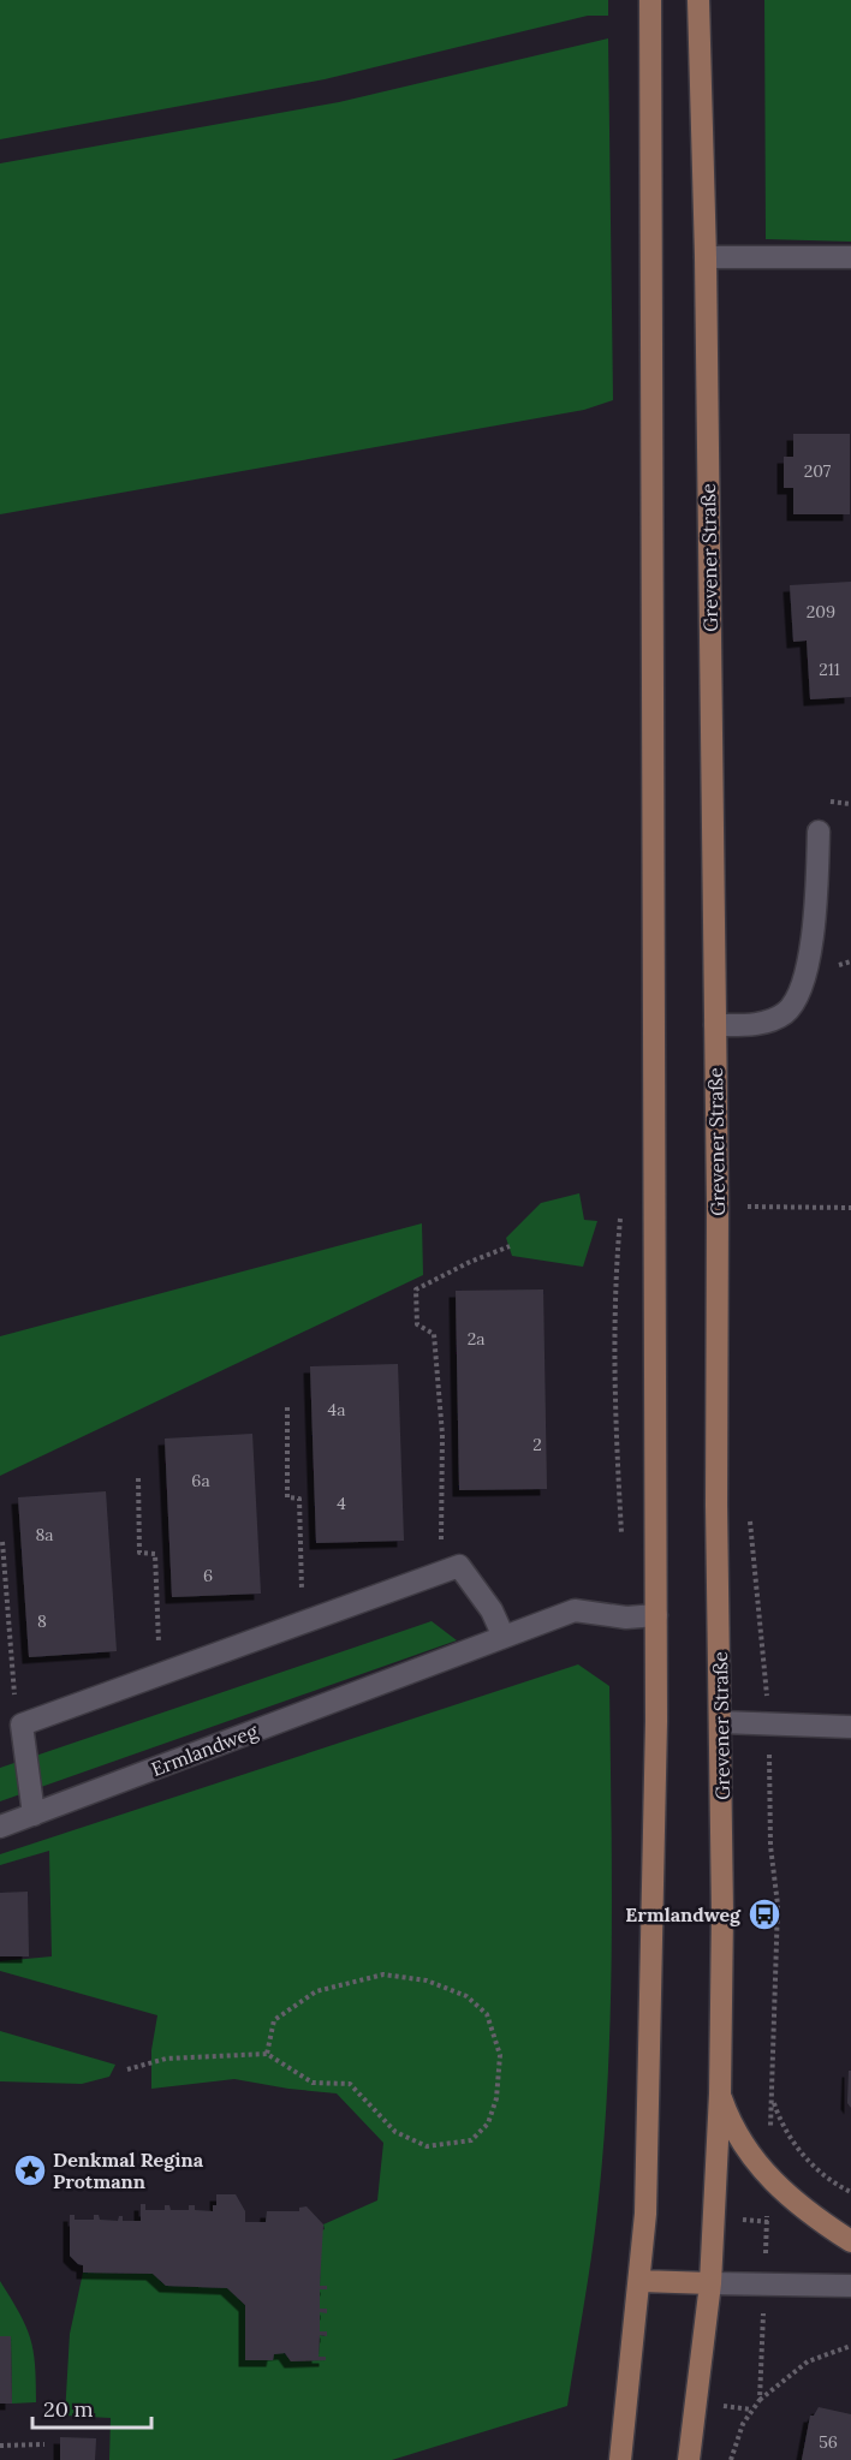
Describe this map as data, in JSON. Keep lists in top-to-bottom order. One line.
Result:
{"streets":{"main road":["Grevener Straße"],"street":["Ermlandweg"]},"places":{"bus stop":["Ermlandweg"],"place":["Denkmal Regina Protmann"]},"house_numbers":["207","209","211","2a","4a","2","6a","4","8a","6","8","56"],"scale_bar":"20 m"}
